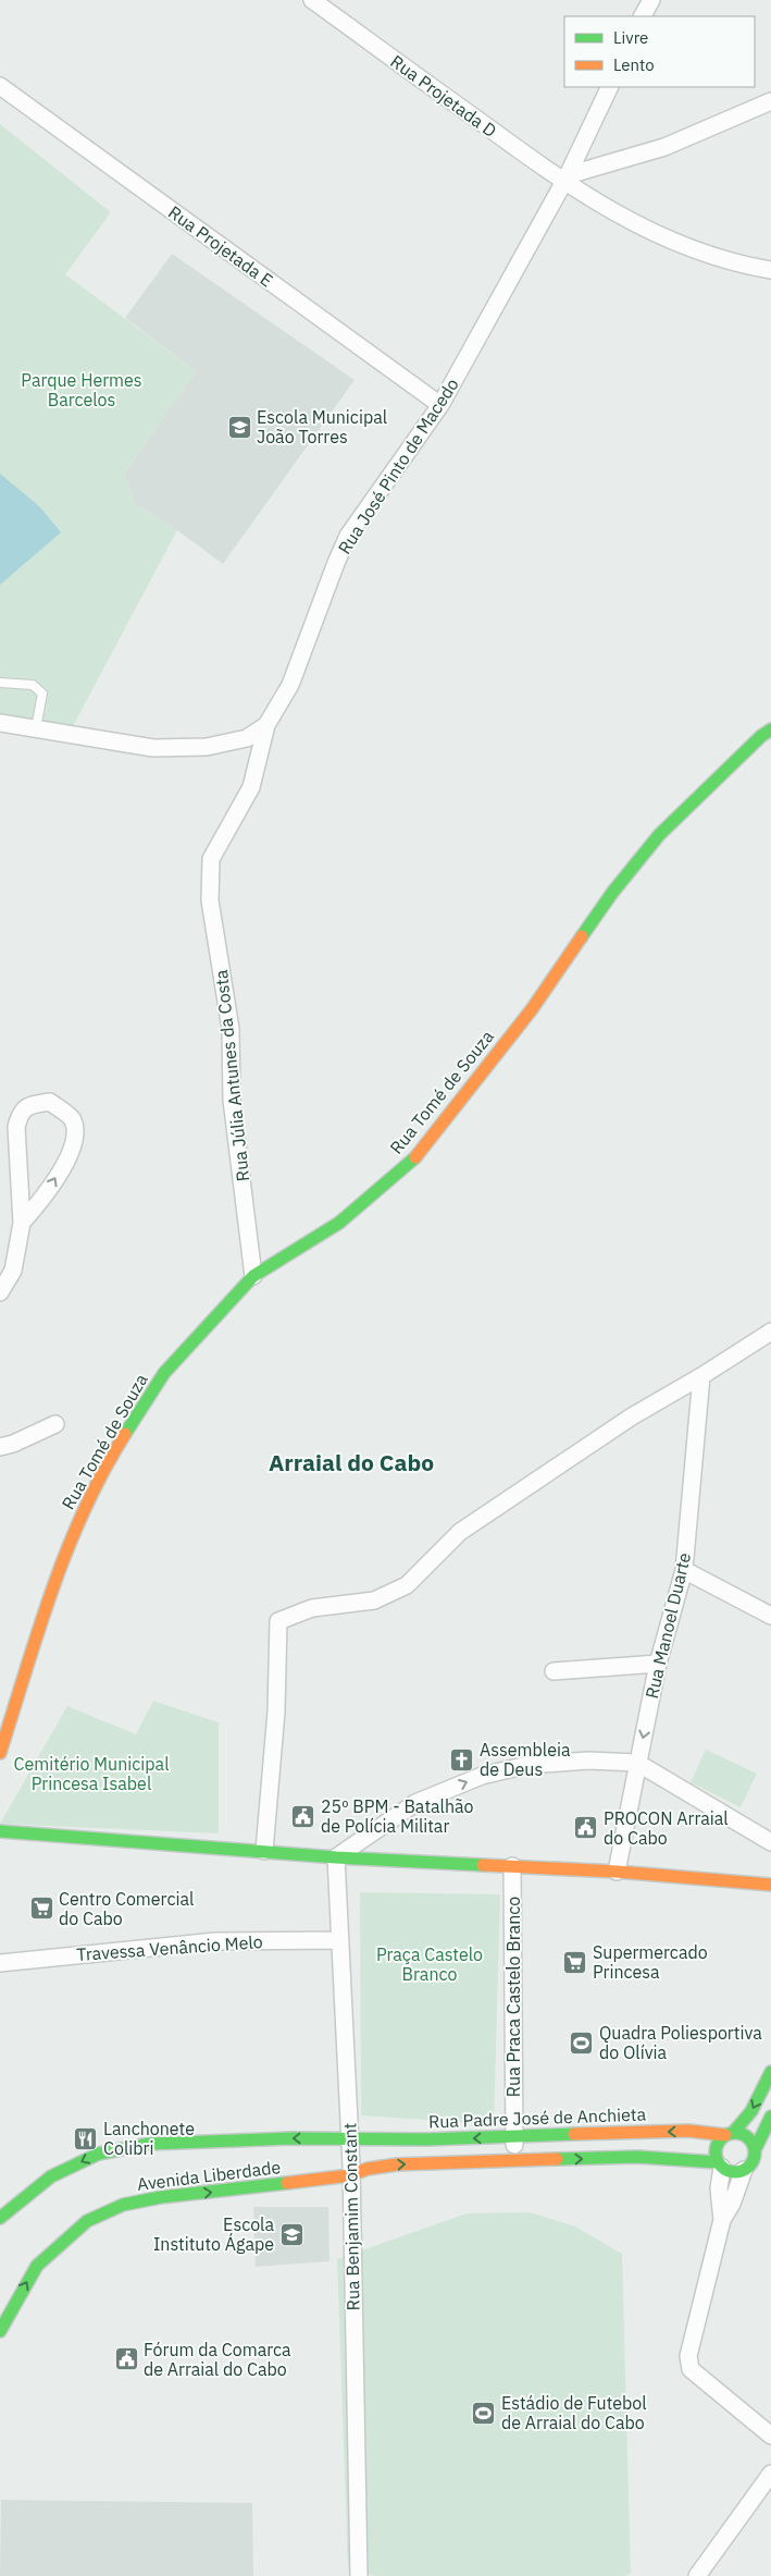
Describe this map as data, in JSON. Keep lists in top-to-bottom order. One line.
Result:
{"streets":{"main road":["Rua Tomé de Souza","Rua Padre José de Anchieta","Avenida Liberdade"],"street":["Rua Projetada D","Rua Projetada E","Rua José Pinto de Macedo","Rua Júlia Antunes da Costa","Rua Manoel Duarte","Travessa Venâncio Melo","Rua Praca Castelo Branco","Rua Benjamim Constant"]},"crossings":[["Rua Projetada D","Rua José Pinto de Macedo"],["Rua Projetada E","Rua José Pinto de Macedo"],["Rua José Pinto de Macedo","Rua Júlia Antunes da Costa"],["Rua Júlia Antunes da Costa","Rua Tomé de Souza"],["Travessa Venâncio Melo","Rua Benjamim Constant"],["Rua Praca Castelo Branco","Rua Padre José de Anchieta"],["Rua Padre José de Anchieta","Avenida Liberdade"],["Rua Padre José de Anchieta","Rua Benjamim Constant"],["Avenida Liberdade","Rua Benjamim Constant"]],"districts":["Arraial do Cabo"],"parks":["Parque Hermes Barcelos","Cemitério Municipal Princesa Isabel","Praça Castelo Branco"],"places":{"school or university":["Escola Municipal João Torres","Escola Instituto Ágape"],"church":["Assembleia de Deus"],"public building":["25º BPM - Batalhão de Polícia Militar","PROCON Arraial do Cabo","Fórum da Comarca de Arraial do Cabo"],"supermarket":["Centro Comercial do Cabo","Supermercado Princesa"],"sports":["Quadra Poliesportiva do Olívia","Estádio de Futebol de Arraial do Cabo"],"restaurant":["Lanchonete Colibri"]},"legend":["Livre","Lento"]}
